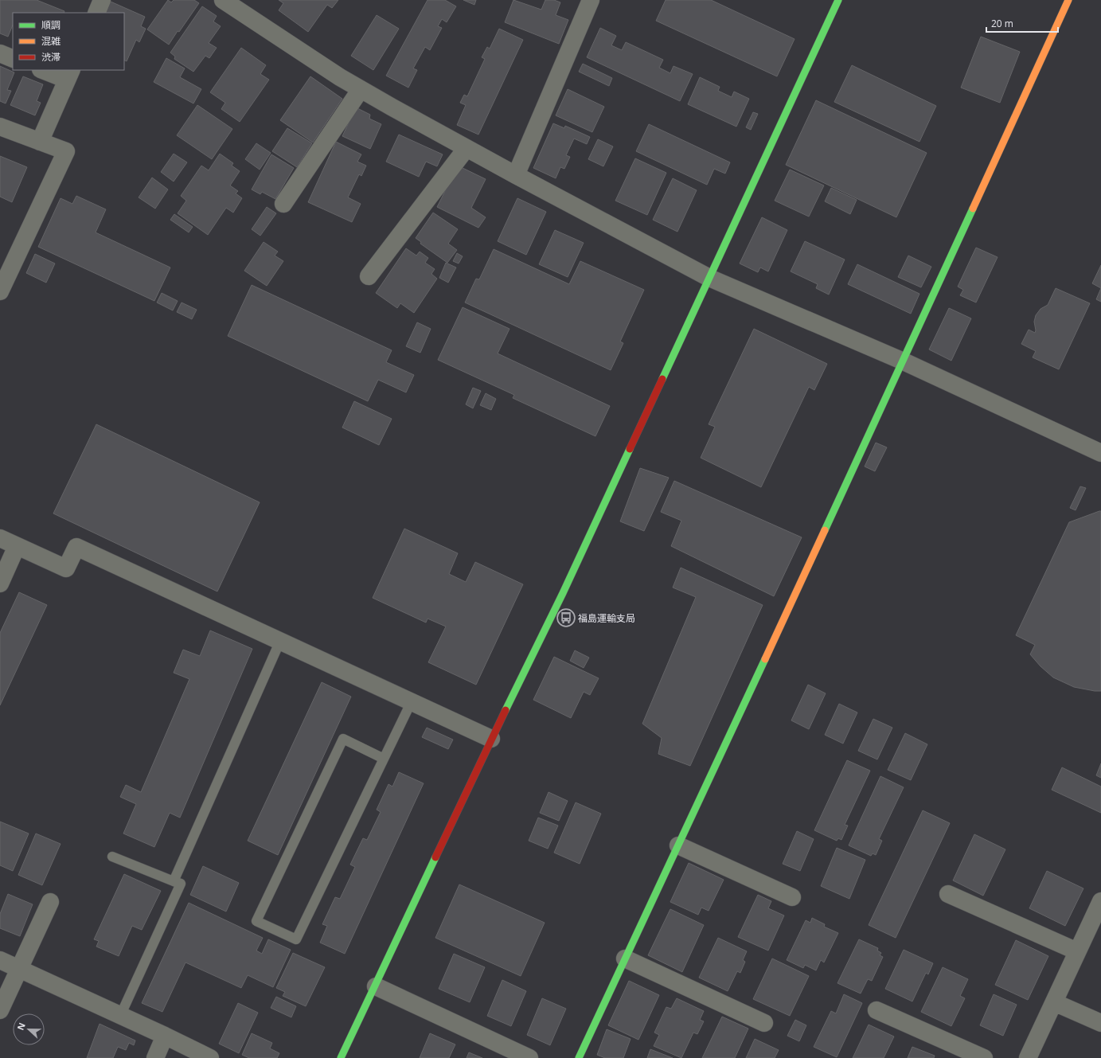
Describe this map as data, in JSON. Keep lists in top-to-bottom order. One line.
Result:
{"places":{"bus stop":["福島運輸支局"]},"legend":["順調","混雑","渋滞"],"scale_bar":"20 m","north":"left"}
